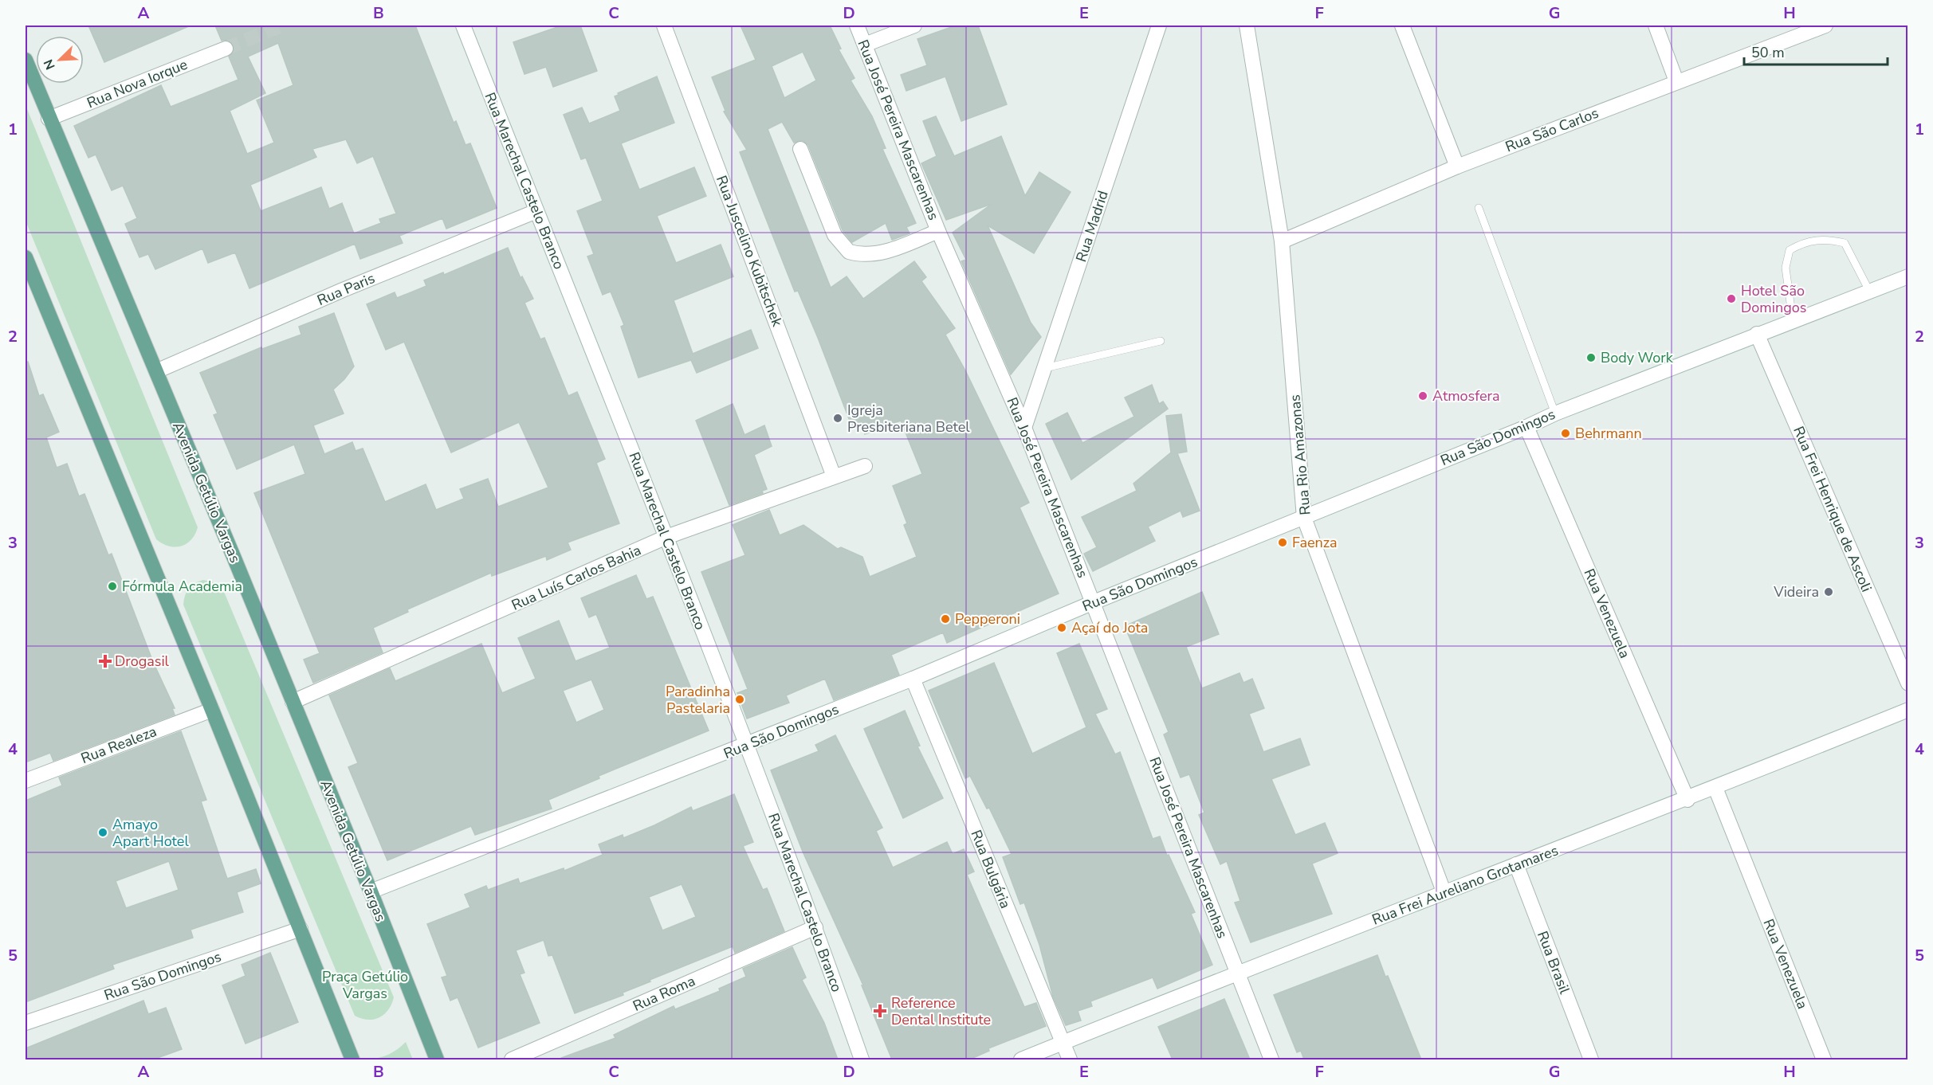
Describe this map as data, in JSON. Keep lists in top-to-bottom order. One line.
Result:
{"streets":{"main road":["Avenida Getúlio Vargas"],"street":["Rua Nova Iorque","Rua José Pereira Mascarenhas","Rua São Carlos","Rua Marechal Castelo Branco","Rua Madrid","Rua Juscelino Kubitschek","Rua Paris","Rua São Domingos","Rua Rio Amazonas","Rua Frei Henrique de Ascoli","Rua Luís Carlos Bahia","Rua Venezuela","Rua Realeza","Rua Bulgária","Rua Frei Aureliano Grotamares","Rua Brasil","Rua Roma"]},"crossings":[["Rua Nova Iorque","Avenida Getúlio Vargas"],["Rua José Pereira Mascarenhas","Rua Madrid"],["Rua José Pereira Mascarenhas","Rua São Domingos"],["Rua José Pereira Mascarenhas","Rua Frei Aureliano Grotamares"],["Rua São Carlos","Rua Rio Amazonas"],["Rua Marechal Castelo Branco","Rua Paris"],["Rua Marechal Castelo Branco","Rua São Domingos"],["Rua Marechal Castelo Branco","Rua Luís Carlos Bahia"],["Rua Marechal Castelo Branco","Rua Roma"],["Rua Juscelino Kubitschek","Rua Luís Carlos Bahia"],["Rua Paris","Avenida Getúlio Vargas"],["Rua São Domingos","Rua Rio Amazonas"],["Rua São Domingos","Avenida Getúlio Vargas"],["Rua São Domingos","Rua Frei Henrique de Ascoli"],["Rua São Domingos","Rua Venezuela"],["Rua São Domingos","Rua Bulgária"],["Rua Rio Amazonas","Rua Frei Aureliano Grotamares"],["Avenida Getúlio Vargas","Rua Luís Carlos Bahia"],["Rua Venezuela","Rua Frei Aureliano Grotamares"],["Rua Bulgária","Rua Frei Aureliano Grotamares"],["Rua Frei Aureliano Grotamares","Rua Brasil"]],"parks":["Praça Getúlio Vargas"],"places":{"other":["Hotel São Domingos","Body Work","Atmosfera","Igreja Presbiteriana Betel","Behrmann","Faenza","Fórmula Academia","Videira","Pepperoni","Açaí do Jota","Paradinha Pastelaria","Amayo Apart Hotel"],"health":["Drogasil","Reference Dental Institute"]},"scale_bar":"50 m","north":"bottom left","grid":{"columns":["A","B","C","D","E","F","G","H"],"rows":["1","2","3","4","5"]}}
